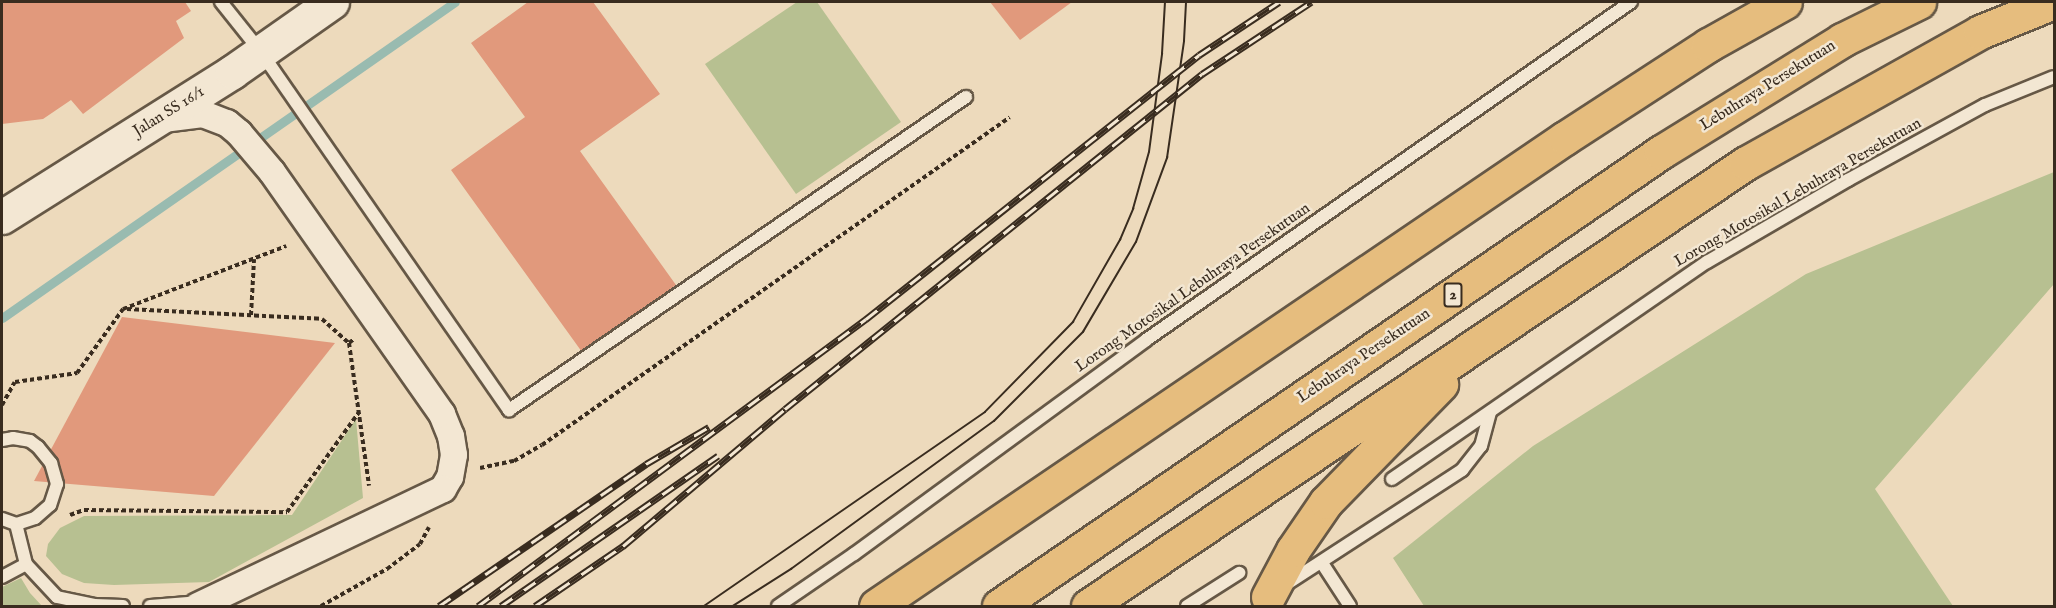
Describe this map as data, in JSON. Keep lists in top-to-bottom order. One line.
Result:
{"streets":{"highway":["Lebuhraya Persekutuan","2"],"street":["Jalan SS 16/1"],"lane":["Lorong Motosikal Lebuhraya Persekutuan"]}}
